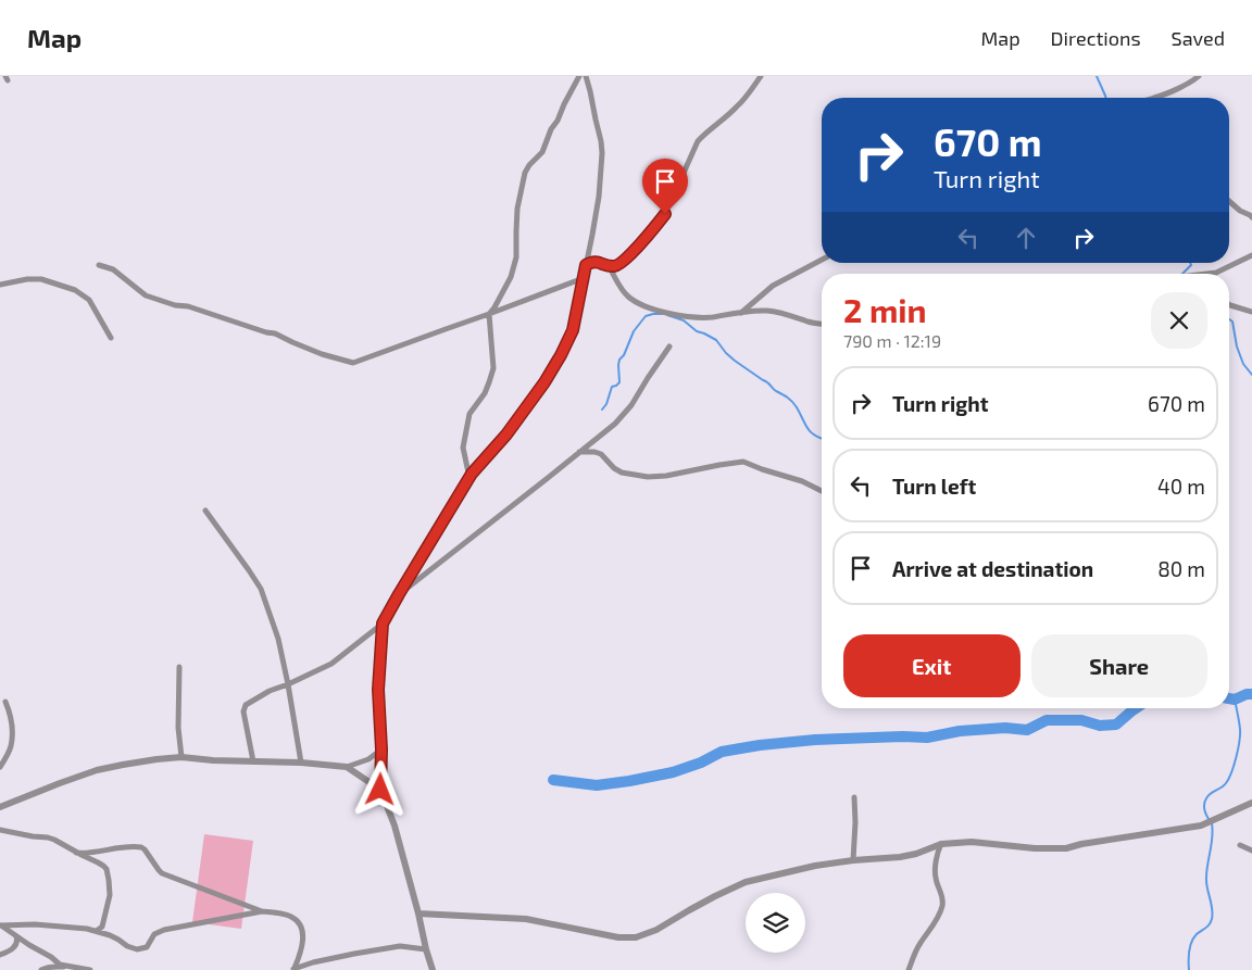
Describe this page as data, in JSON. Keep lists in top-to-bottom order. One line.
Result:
{"page":{"header":"Map","nav":["Map","Directions","Saved"],"turn":["670 m","Turn right"],"heading":["2 min","790 m · 12:19"],"list":[{"name":"Turn right","value":"670 m"},{"name":"Turn left","value":"40 m"},{"name":"Arrive at destination","value":"80 m"}],"buttons":["Exit","Share"]}}
